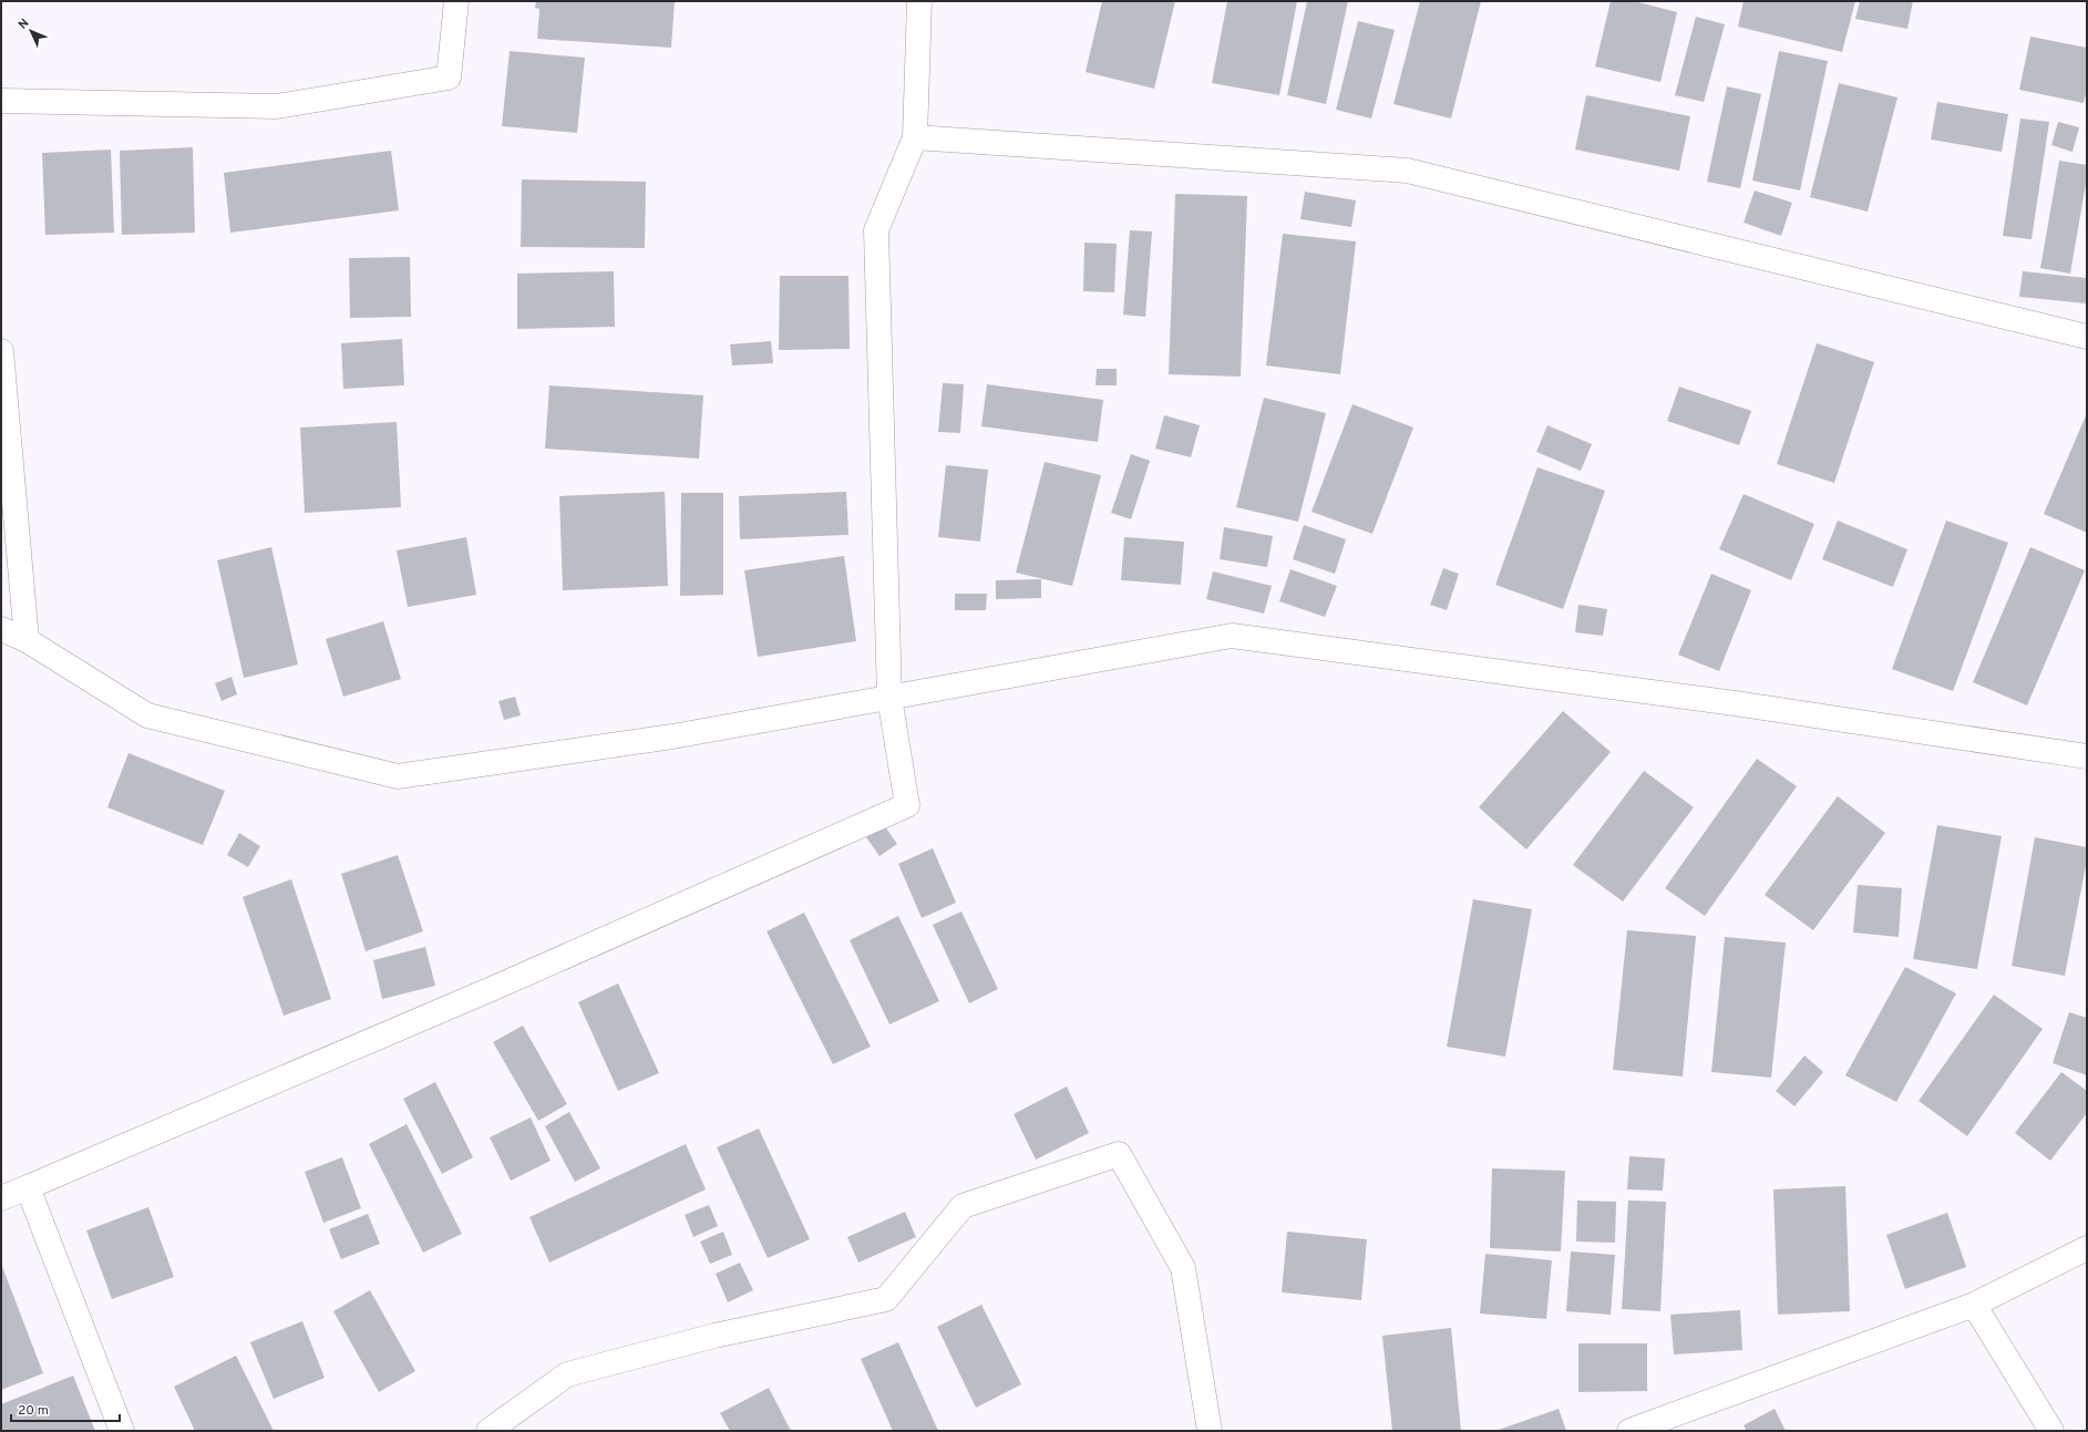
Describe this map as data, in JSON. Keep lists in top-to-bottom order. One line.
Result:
{"scale_bar":"20 m","north":"top left"}
